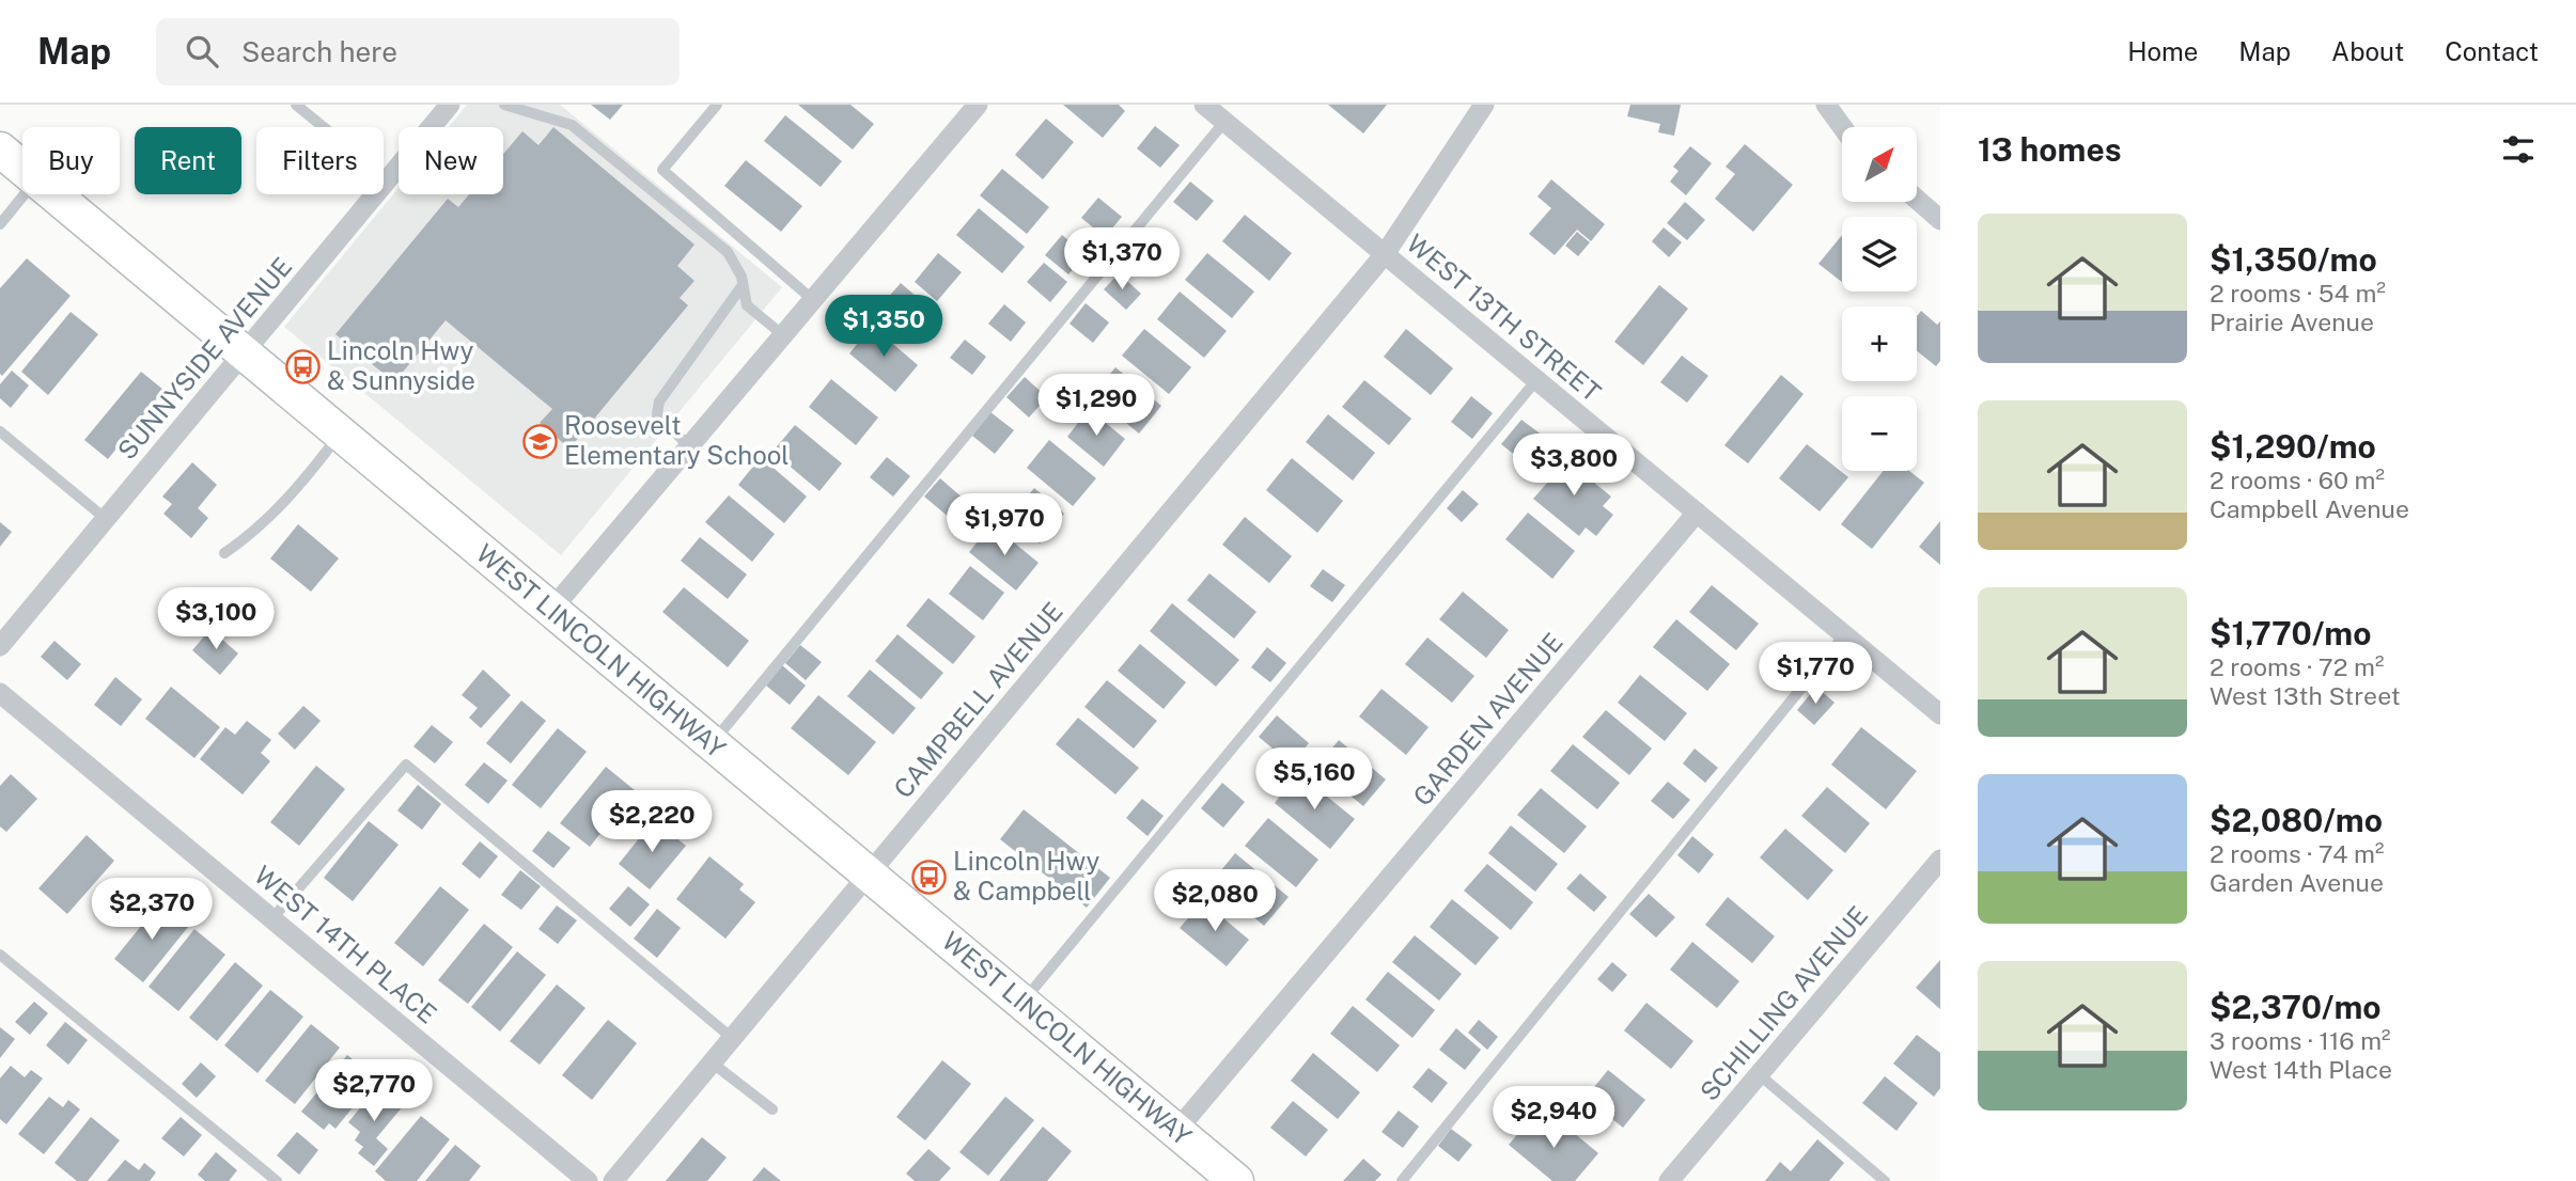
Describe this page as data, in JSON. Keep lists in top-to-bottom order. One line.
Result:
{"streets":{"main road":["WEST LINCOLN HIGHWAY"],"street":["WEST 13TH STREET","SUNNYSIDE AVENUE","CAMPBELL AVENUE","GARDEN AVENUE","WEST 14TH PLACE","SCHILLING AVENUE"]},"crossings":[["WEST 13TH STREET","CAMPBELL AVENUE"],["WEST 13TH STREET","GARDEN AVENUE"],["SUNNYSIDE AVENUE","WEST LINCOLN HIGHWAY"],["WEST LINCOLN HIGHWAY","CAMPBELL AVENUE"],["WEST LINCOLN HIGHWAY","GARDEN AVENUE"]],"places":{"bus stop":["Lincoln Hwy & Sunnyside","Lincoln Hwy & Campbell"],"school or university":["Roosevelt Elementary School"]},"north":"top right","page":{"header":"Map","search":"Search here","nav":["Home","Map","About","Contact"],"heading":"13 homes","map_buttons":["+","−"],"chip":["Buy","Rent","Filters","New"],"list":[{"name":"$1,350/mo","note":"2 rooms · 54 m² · Prairie Avenue"},{"name":"$1,290/mo","note":"2 rooms · 60 m² · Campbell Avenue"},{"name":"$1,770/mo","note":"2 rooms · 72 m² · West 13th Street"},{"name":"$2,080/mo","note":"2 rooms · 74 m² · Garden Avenue"},{"name":"$2,370/mo","note":"3 rooms · 116 m² · West 14th Place"}],"price":["$1,370","$1,350","$1,290","$3,800","$1,970","$3,100","$1,770","$5,160","$2,220","$2,080","$2,370","$2,770","$2,940"]}}
